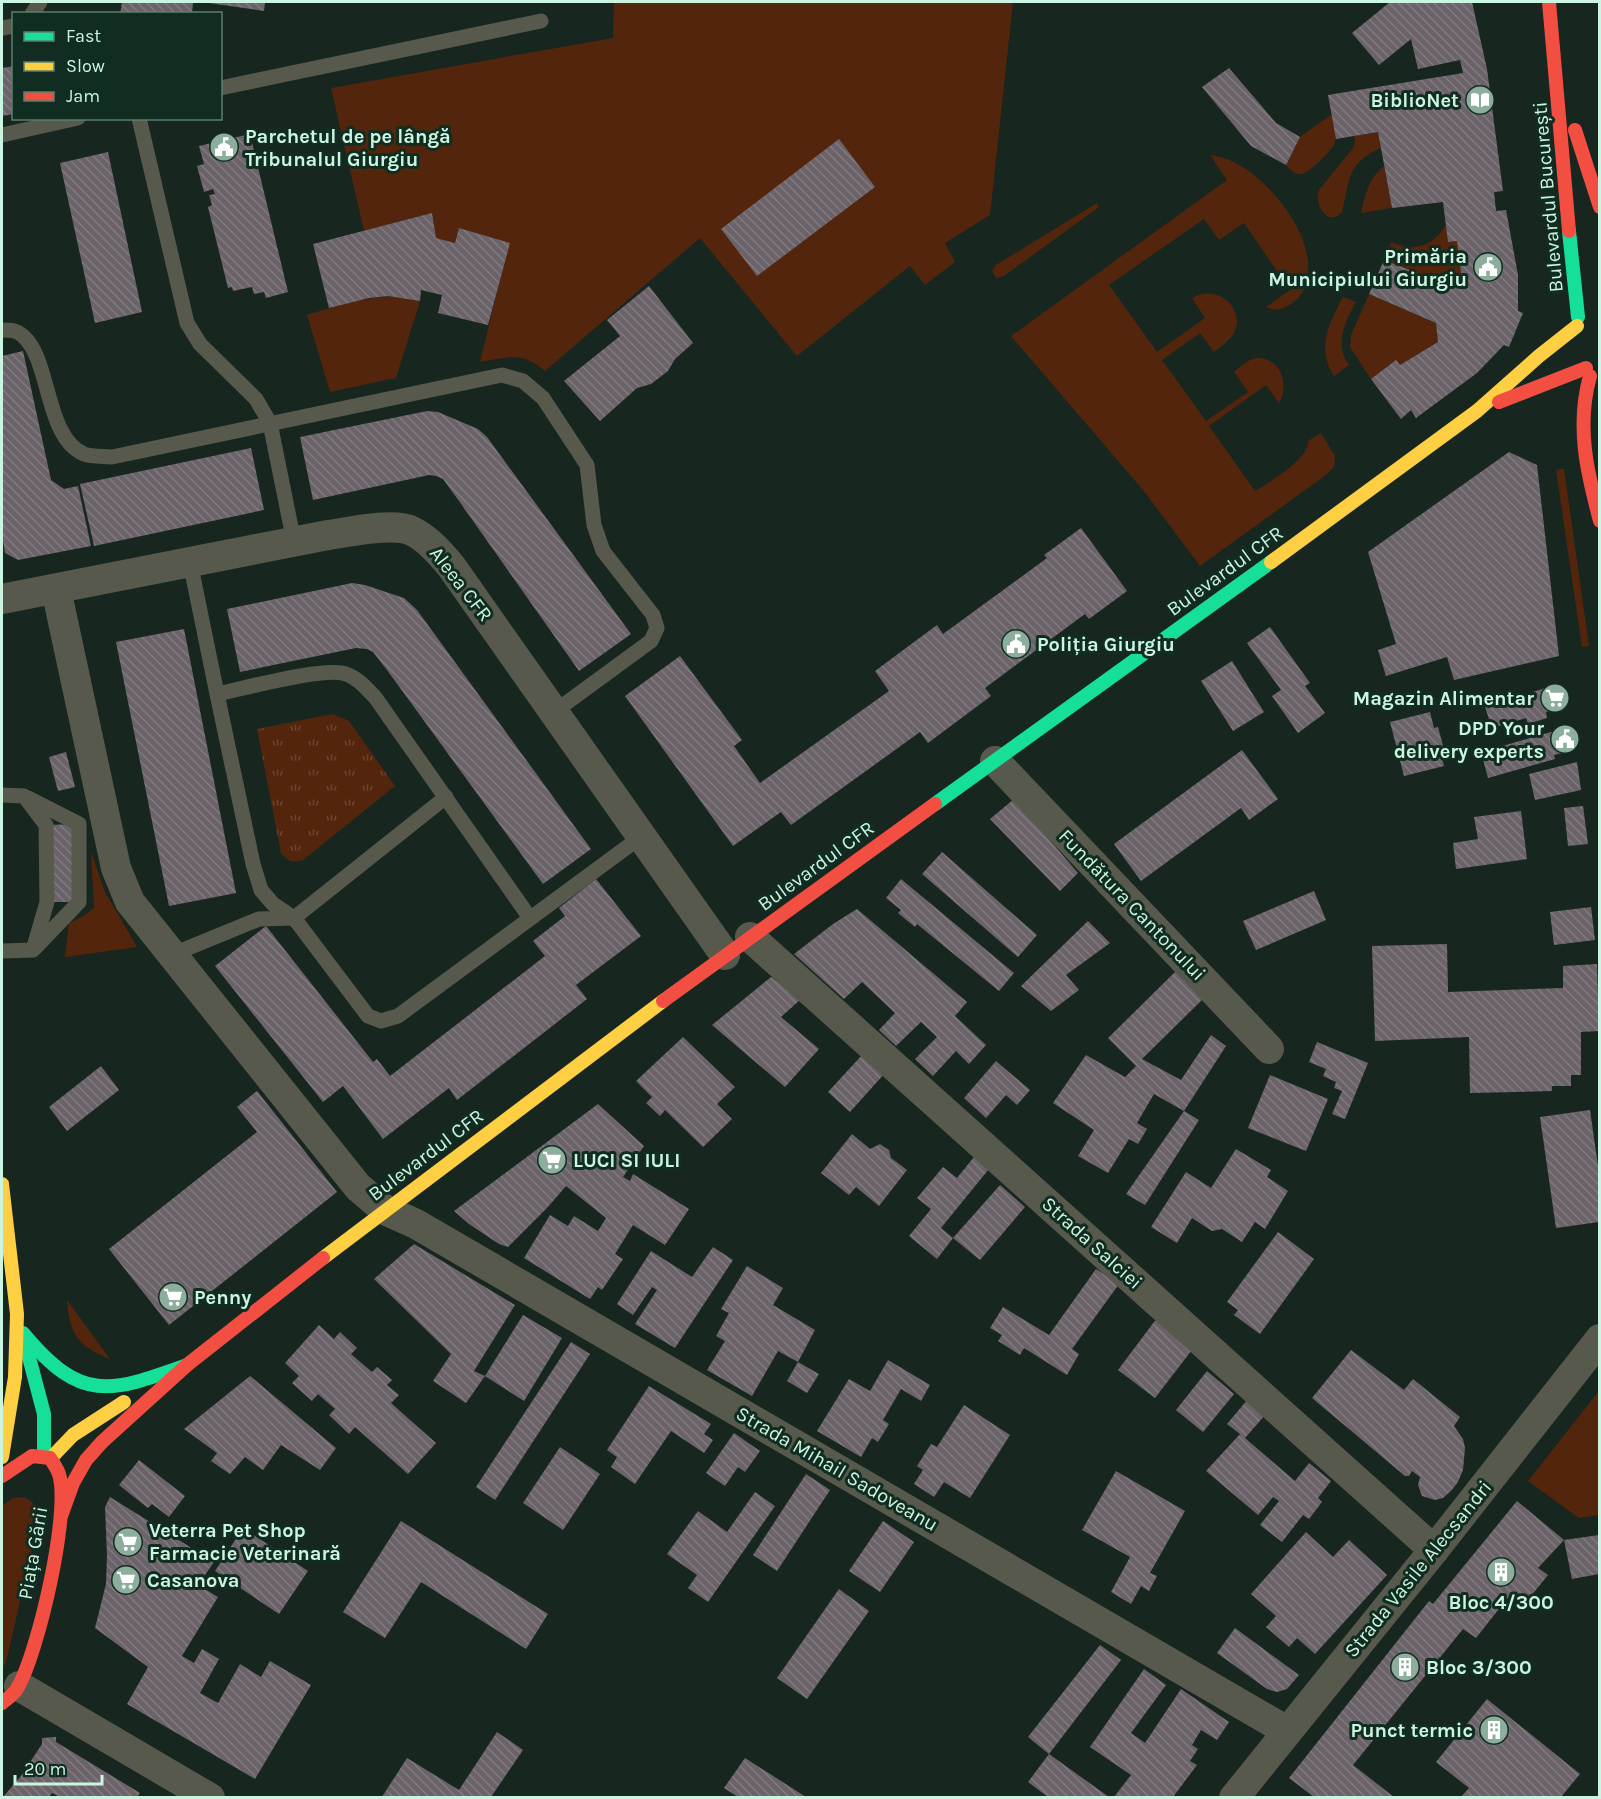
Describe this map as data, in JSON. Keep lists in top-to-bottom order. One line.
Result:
{"streets":{"main road":["Bulevardul București","Bulevardul CFR","Piața Gării"],"street":["Aleea CFR","Fundătura Cantonului","Strada Salciei","Strada Mihail Sadoveanu","Strada Vasile Alecsandri"]},"crossings":[["Bulevardul București","Bulevardul CFR"],["Bulevardul CFR","Aleea CFR"],["Bulevardul CFR","Fundătura Cantonului"],["Bulevardul CFR","Strada Salciei"],["Bulevardul CFR","Strada Mihail Sadoveanu"],["Bulevardul CFR","Piața Gării"],["Aleea CFR","Strada Mihail Sadoveanu"],["Strada Salciei","Strada Vasile Alecsandri"],["Strada Mihail Sadoveanu","Strada Vasile Alecsandri"]],"places":{"library":["BiblioNet"],"public building":["Parchetul de pe lângă Tribunalul Giurgiu","Primăria Municipiului Giurgiu","Poliția Giurgiu","DPD Your delivery experts"],"supermarket":["Magazin Alimentar","LUCI SI IULI","Penny","Veterra Pet Shop Farmacie Veterinară","Casanova"],"building":["Bloc 4/300","Bloc 3/300","Punct termic"]},"legend":["Fast","Slow","Jam"],"scale_bar":"20 m"}
